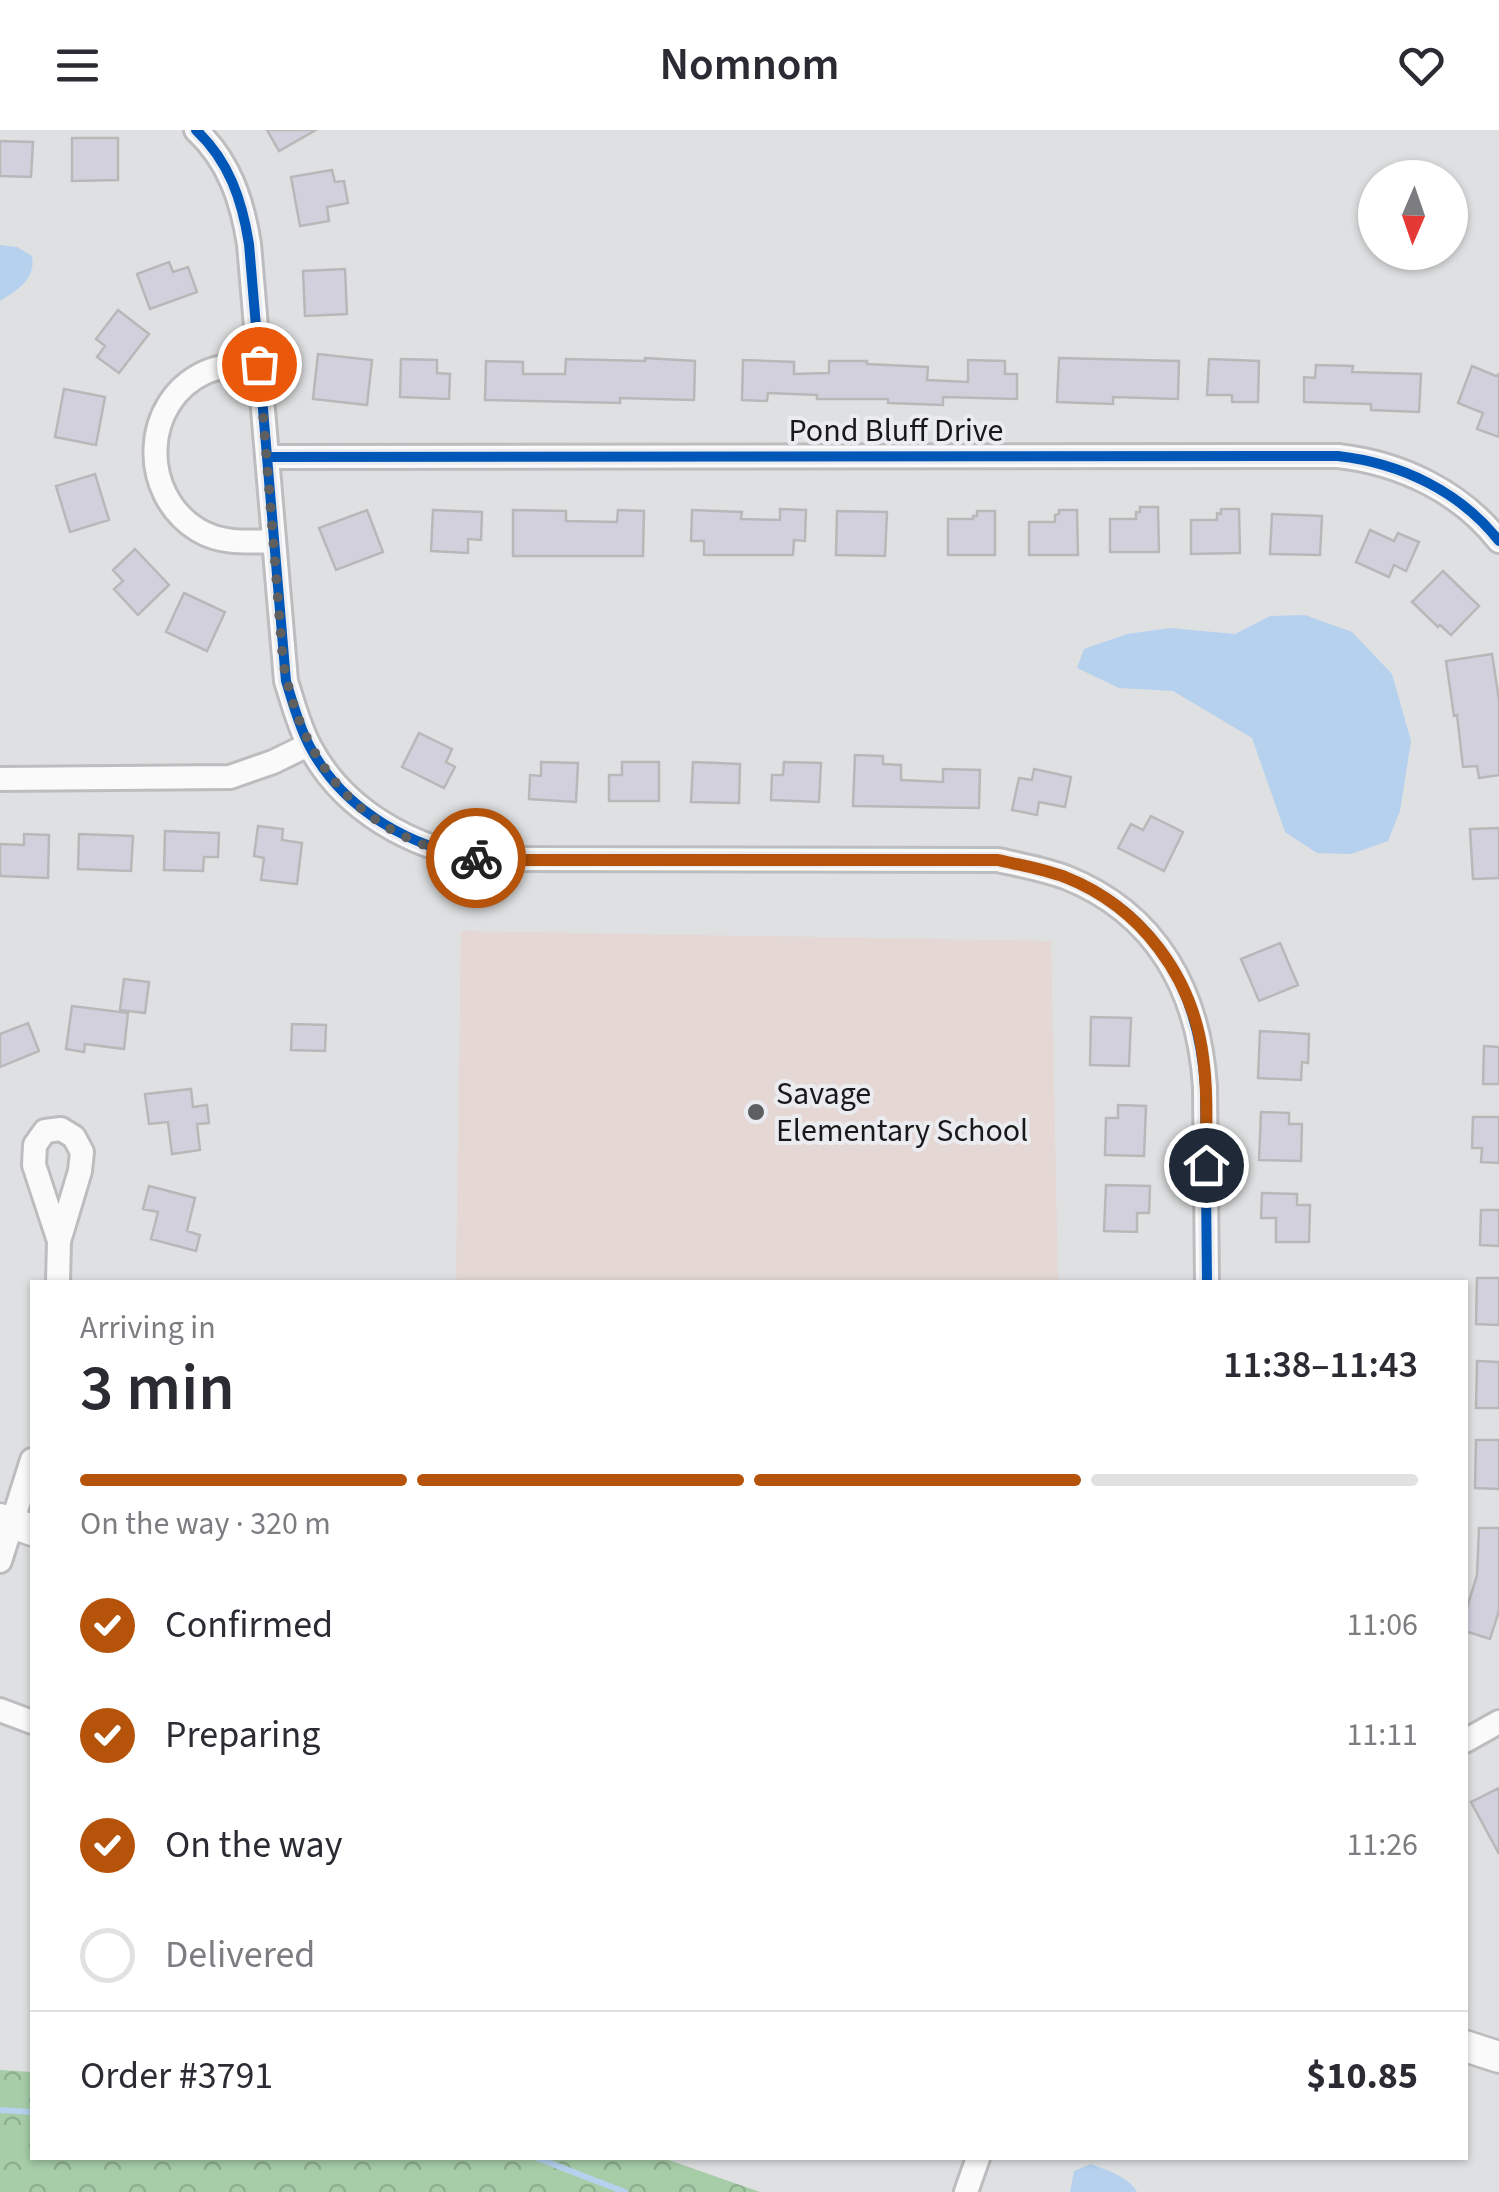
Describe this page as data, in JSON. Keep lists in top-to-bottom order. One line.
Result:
{"streets":{"street":["Pond Bluff Drive"]},"places":["Savage Elementary School"],"north":"bottom","page":{"header":"Nomnom","heading":["3 min","Arriving in","11:38–11:43"],"panel":["Order #3791","$10.85"],"bar":"On the way · 320 m","list":[["Confirmed","11:06"],["Preparing","11:11"],["On the way","11:26"],"Delivered"]}}
